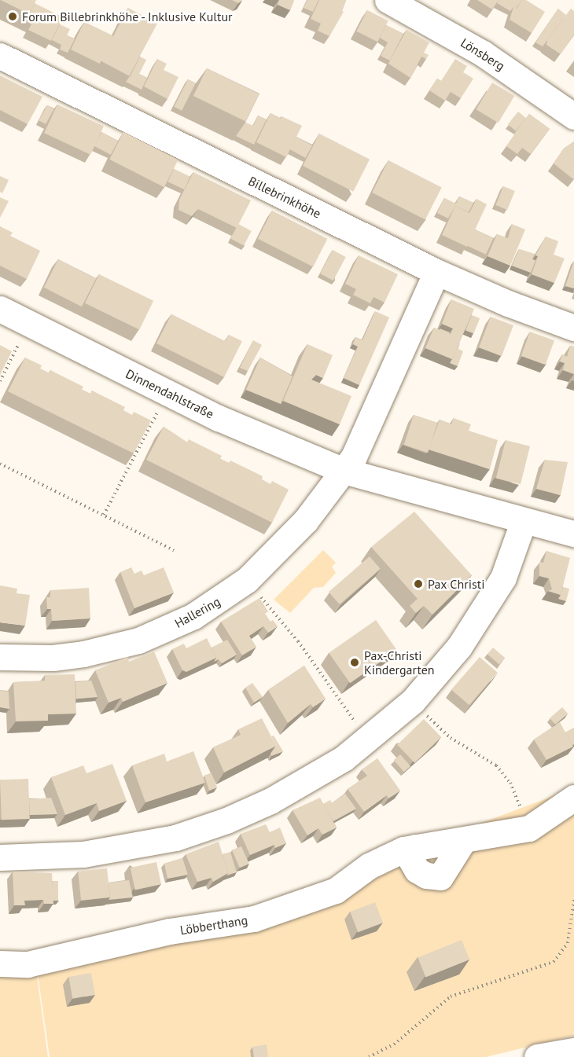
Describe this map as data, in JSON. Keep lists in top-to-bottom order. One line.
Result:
{"streets":{"street":["Lönsberg","Billebrinkhöhe","Dinnendahlstraße","Hallering","Löbberthang"]},"crossings":[["Dinnendahlstraße","Hallering"]],"places":["Forum Billebrinkhöhe - Inklusive Kultur","Pax Christi","Pax-Christi Kindergarten"]}
